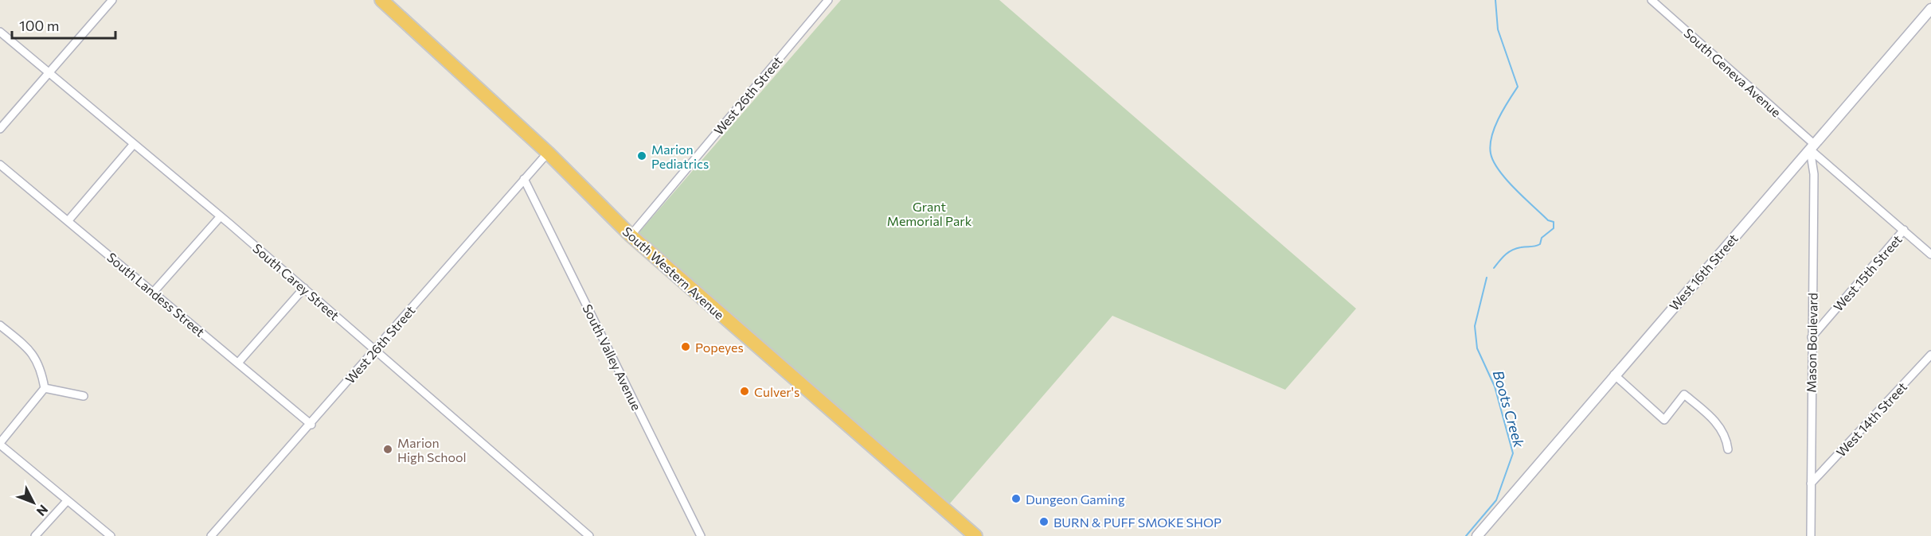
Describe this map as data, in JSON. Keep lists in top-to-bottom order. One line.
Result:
{"streets":{"highway":["South Western Avenue"],"street":["South Geneva Avenue","West 26th Street","West 16th Street","West 15th Street","South Carey Street","South Landess Street","Mason Boulevard","South Valley Avenue","West 14th Street"]},"crossings":[["South Geneva Avenue","West 16th Street"],["South Geneva Avenue","West 15th Street"],["South Geneva Avenue","Mason Boulevard"],["West 26th Street","South Western Avenue"],["West 26th Street","South Carey Street"],["West 26th Street","South Landess Street"],["West 26th Street","South Valley Avenue"],["West 16th Street","Mason Boulevard"],["West 15th Street","Mason Boulevard"],["Mason Boulevard","West 14th Street"]],"water":["Boots Creek"],"parks":["Grant Memorial Park"],"places":["Marion Pediatrics","Popeyes","Culver's","Marion High School","Dungeon Gaming","BURN & PUFF SMOKE SHOP"],"scale_bar":"100 m","north":"bottom right"}
